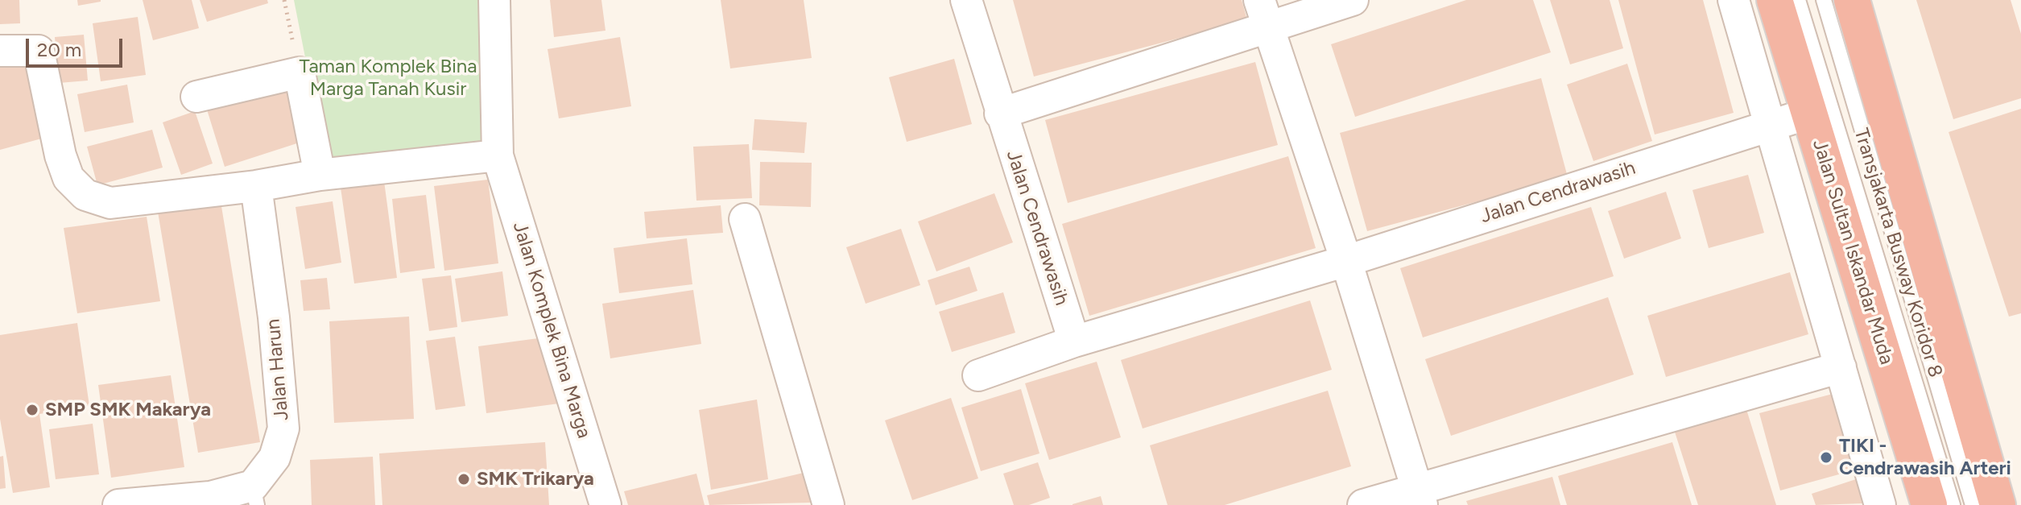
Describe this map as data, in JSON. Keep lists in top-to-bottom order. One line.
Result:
{"streets":{"highway":["Jalan Sultan Iskandar Muda"],"street":["Jalan Cendrawasih","Jalan Komplek Bina Marga","Jalan Harun"],"lane":["Transjakarta Busway Koridor 8"]},"crossings":[["Jalan Cendrawasih","Jalan Sultan Iskandar Muda"]],"parks":["Taman Komplek Bina Marga Tanah Kusir"],"places":["SMP SMK Makarya","TIKI - Cendrawasih Arteri","SMK Trikarya"],"scale_bar":"20 m"}
